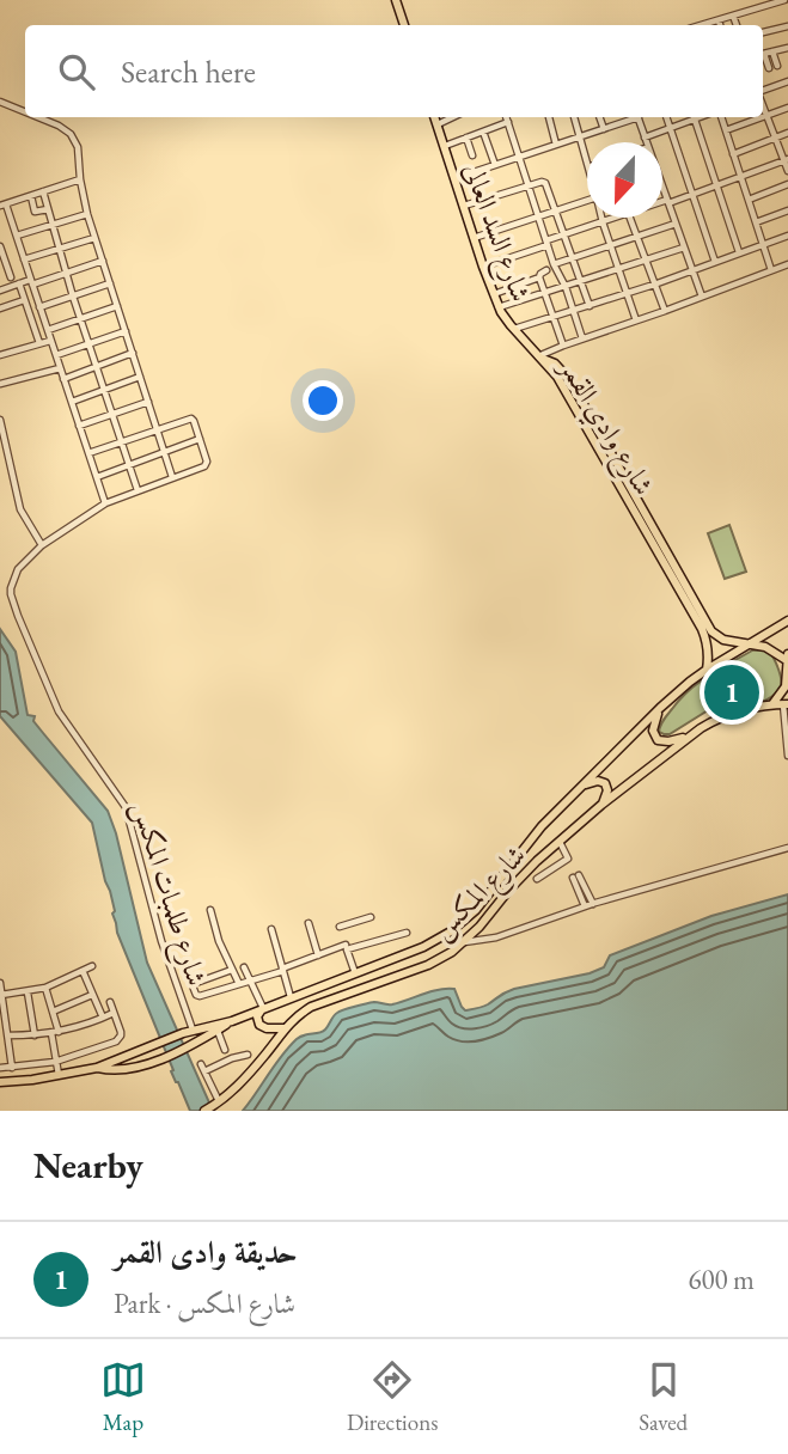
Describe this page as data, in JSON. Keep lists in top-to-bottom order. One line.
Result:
{"streets":{"main road":["شارع السد العالى","شارع وادي القمر","شارع المكس"],"street":["شارع طلمبات المكس"]},"crossings":[["شارع السد العالى","شارع وادي القمر"],["شارع وادي القمر","شارع المكس"],["شارع المكس","شارع طلمبات المكس"]],"north":"bottom","page":{"search":"Search here","pins":"1","heading":"Nearby","list":[{"mark":"1","name":"حديقة وادى القمر","note":"Park · شارع المكس","value":"600 m"}],"nav":["Map","Directions","Saved"]}}
